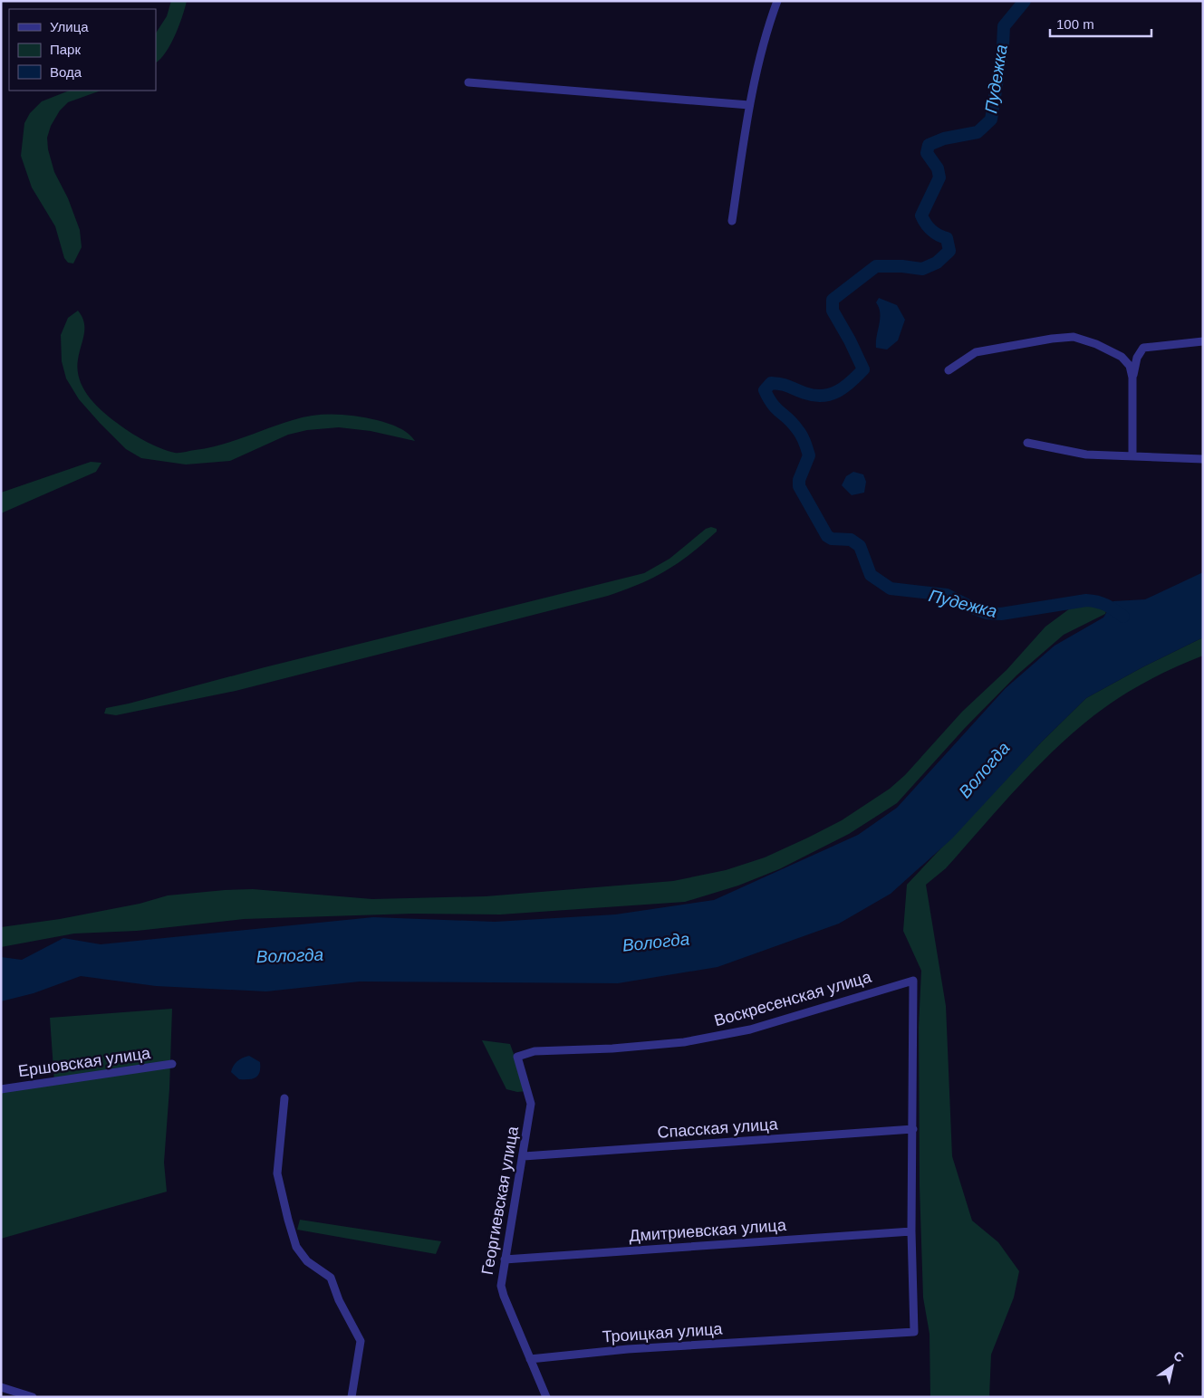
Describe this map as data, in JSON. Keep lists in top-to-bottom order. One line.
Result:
{"streets":{"street":["Воскресенская улица","Ершовская улица","Спасская улица","Георгиевская улица","Дмитриевская улица","Троицкая улица"]},"crossings":[["Воскресенская улица","Спасская улица"],["Воскресенская улица","Георгиевская улица"],["Спасская улица","Георгиевская улица"],["Георгиевская улица","Дмитриевская улица"],["Георгиевская улица","Троицкая улица"],["Дмитриевская улица","Троицкая улица"]],"water":["Пудежка","Вологда"],"legend":["Улица","Парк","Вода"],"scale_bar":"100 m","north":"top right"}
